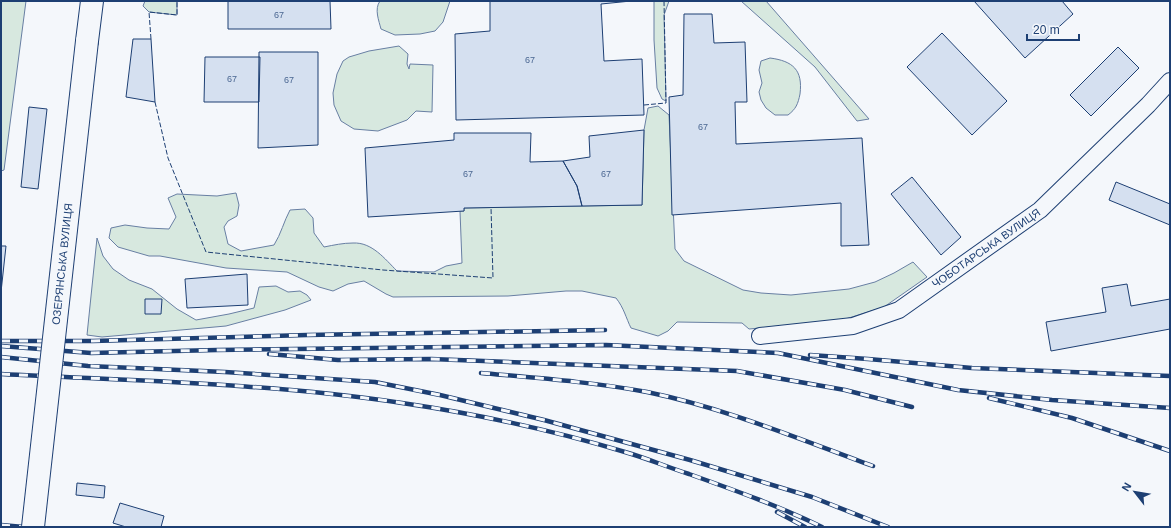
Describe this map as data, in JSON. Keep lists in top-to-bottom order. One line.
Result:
{"streets":{"main road":["ОЗЕРЯНСЬКА ВУЛИЦЯ"],"street":["ЧОБОТАРСЬКА ВУЛИЦЯ"]},"house_numbers":["67","67","67","67","67","67","67"],"scale_bar":"20 m","north":"top left"}
